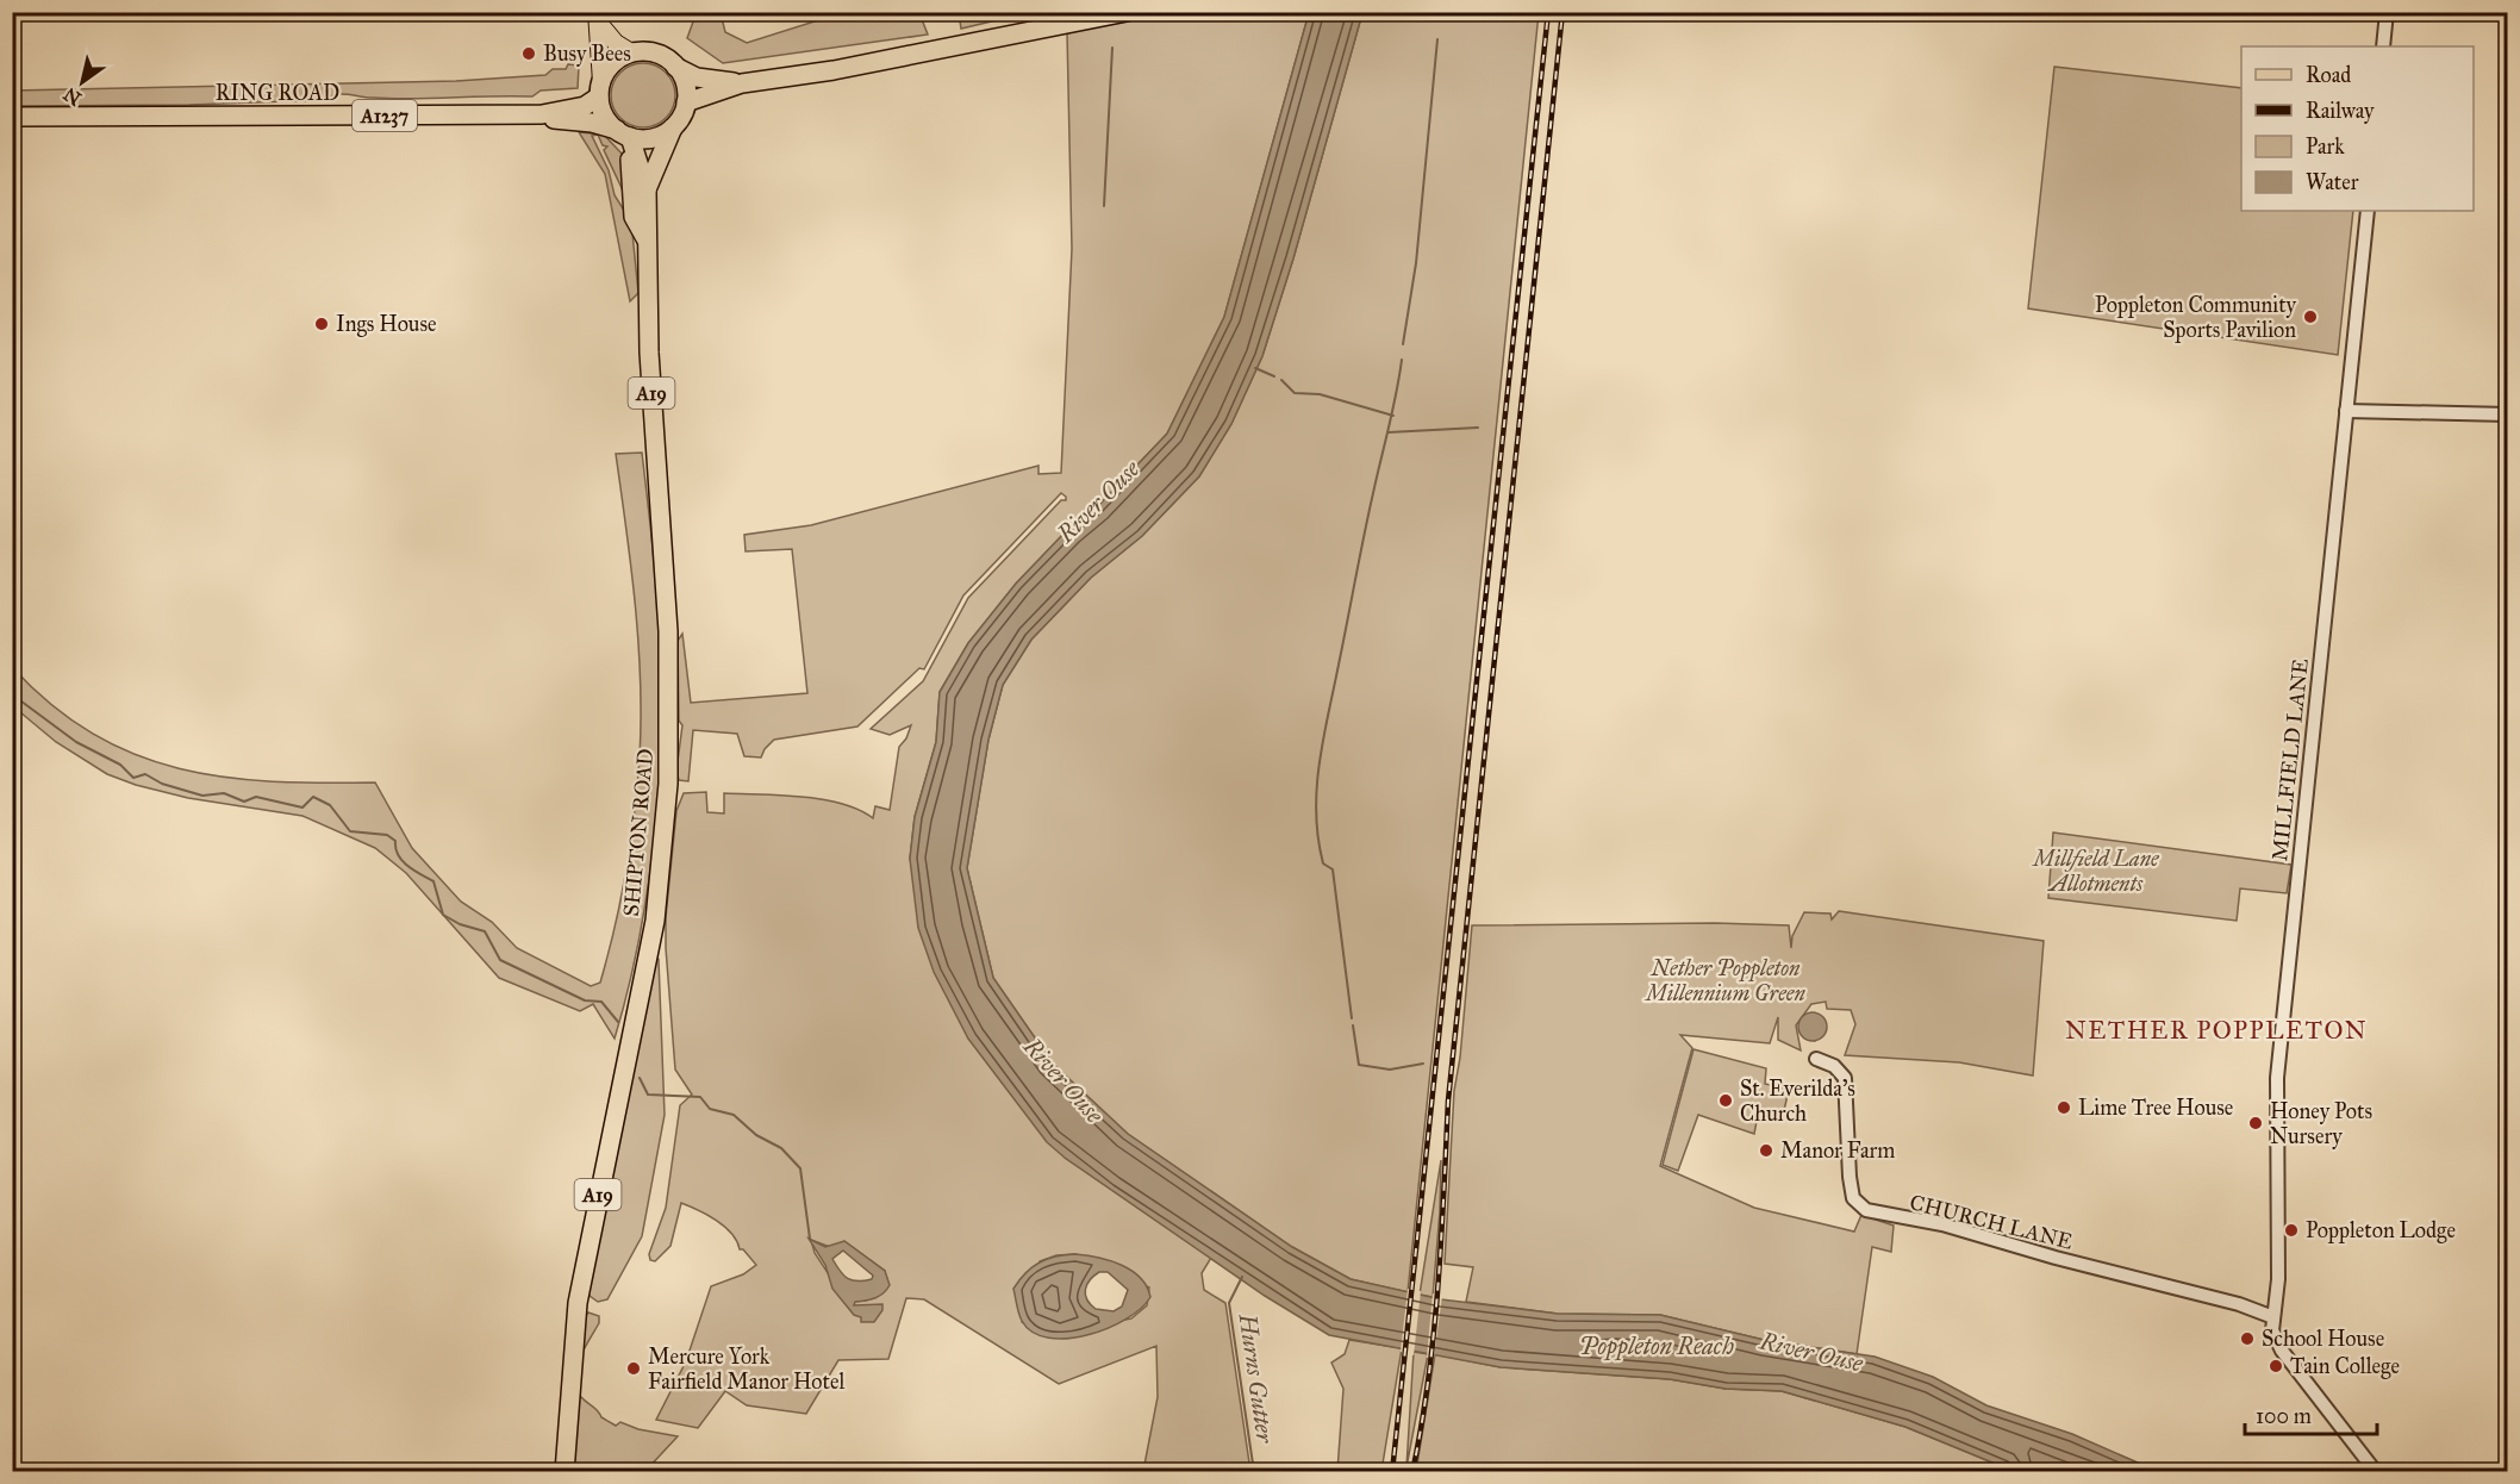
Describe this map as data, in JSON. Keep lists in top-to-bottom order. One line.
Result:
{"streets":{"highway":["RING ROAD","A1237","A19","SHIPTON ROAD"],"street":["MILLFIELD LANE","CHURCH LANE"]},"crossings":[["RING ROAD","SHIPTON ROAD"],["MILLFIELD LANE","CHURCH LANE"]],"districts":["NETHER POPPLETON"],"water":["River Ouse","Poppleton Reach","Hurns Gutter"],"parks":["Millfield Lane Allotments","Nether Poppleton Millennium Green"],"places":["Busy Bees","Poppleton Community Sports Pavilion","Ings House","St. Everilda's Church","Lime Tree House","Honey Pots Nursery","Manor Farm","Poppleton Lodge","School House","Tain College","Mercure York Fairfield Manor Hotel"],"legend":["Road","Railway","Park","Water"],"scale_bar":"100 m","north":"bottom left"}
